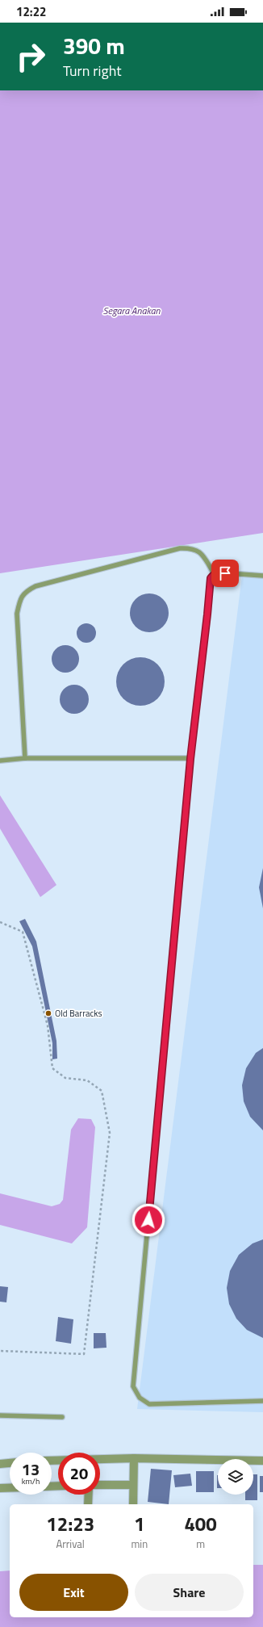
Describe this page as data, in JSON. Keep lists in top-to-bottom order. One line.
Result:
{"water":["Segara Anakan"],"places":["Old Barracks"],"page":{"status":"12:22","turn":["390 m","Turn right"],"speed":"13 km/h","limit":"20","eta":["12:23","Arrival","1","min","400","m"],"buttons":["Exit","Share"]}}
